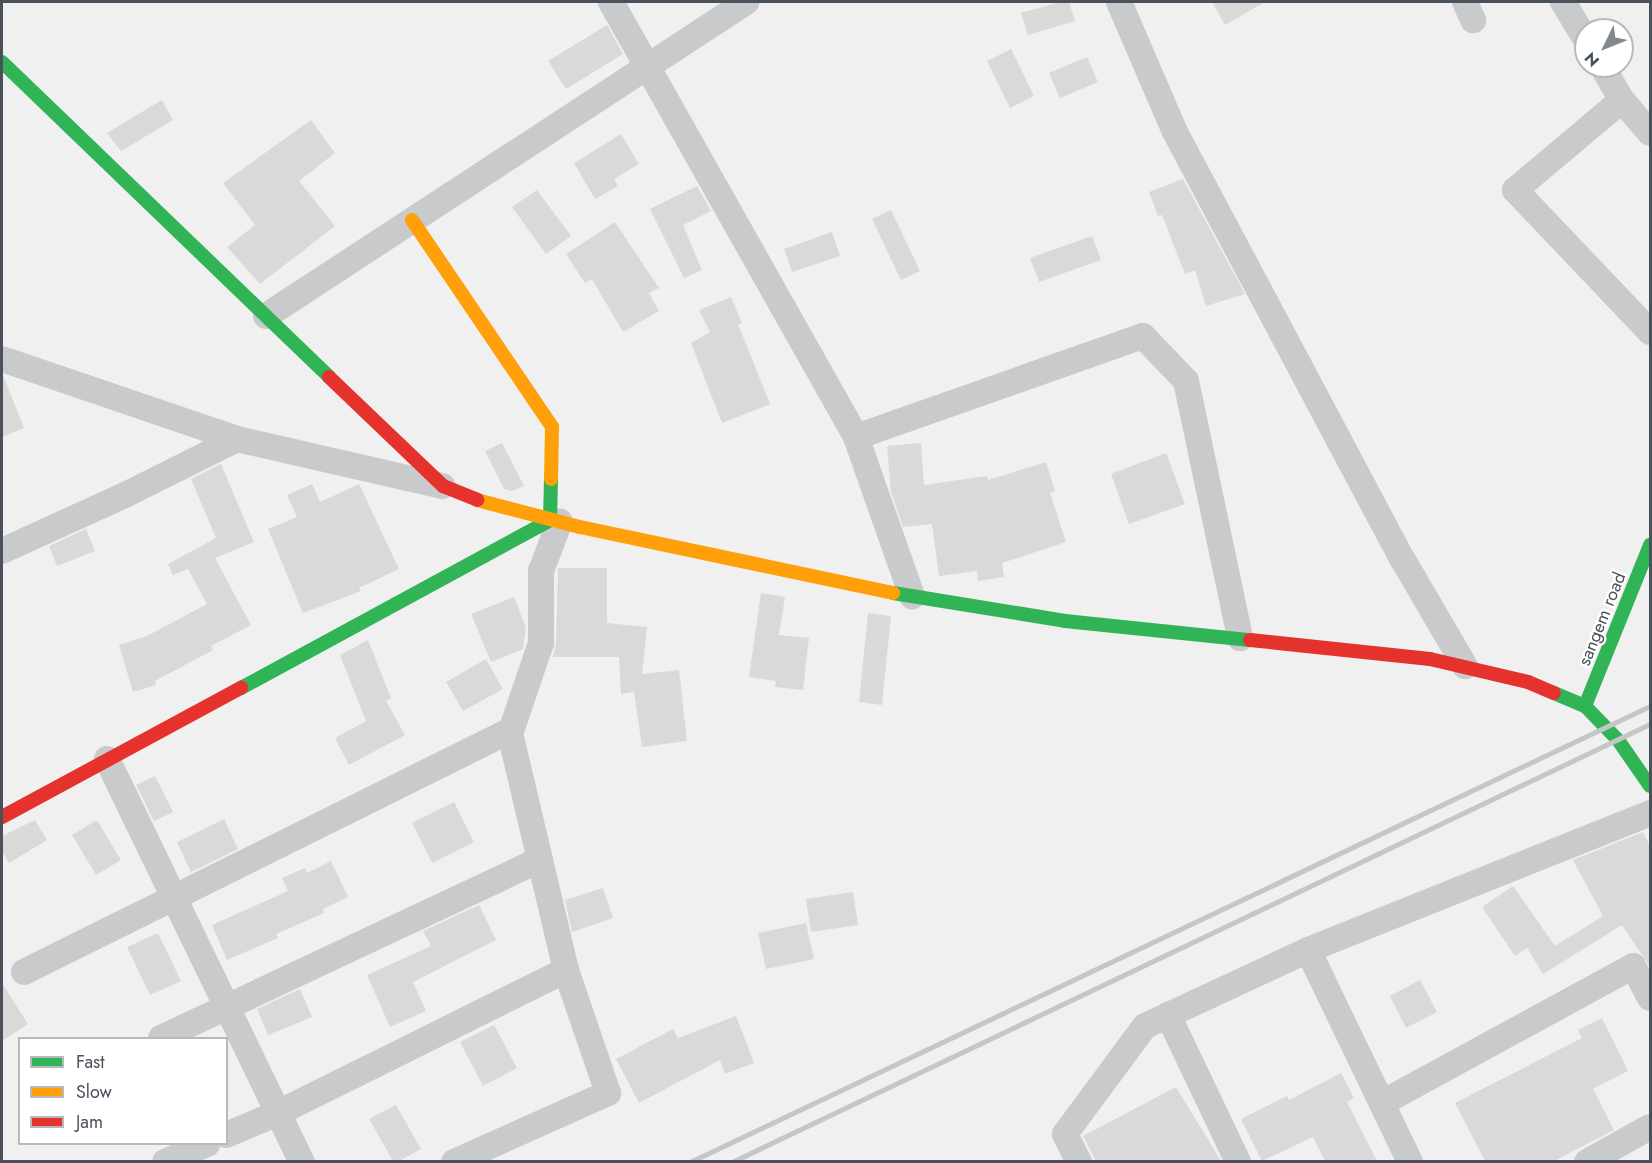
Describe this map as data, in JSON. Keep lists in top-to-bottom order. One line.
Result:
{"streets":{"main road":["sangem road"]},"legend":["Fast","Slow","Jam"],"north":"bottom left"}
